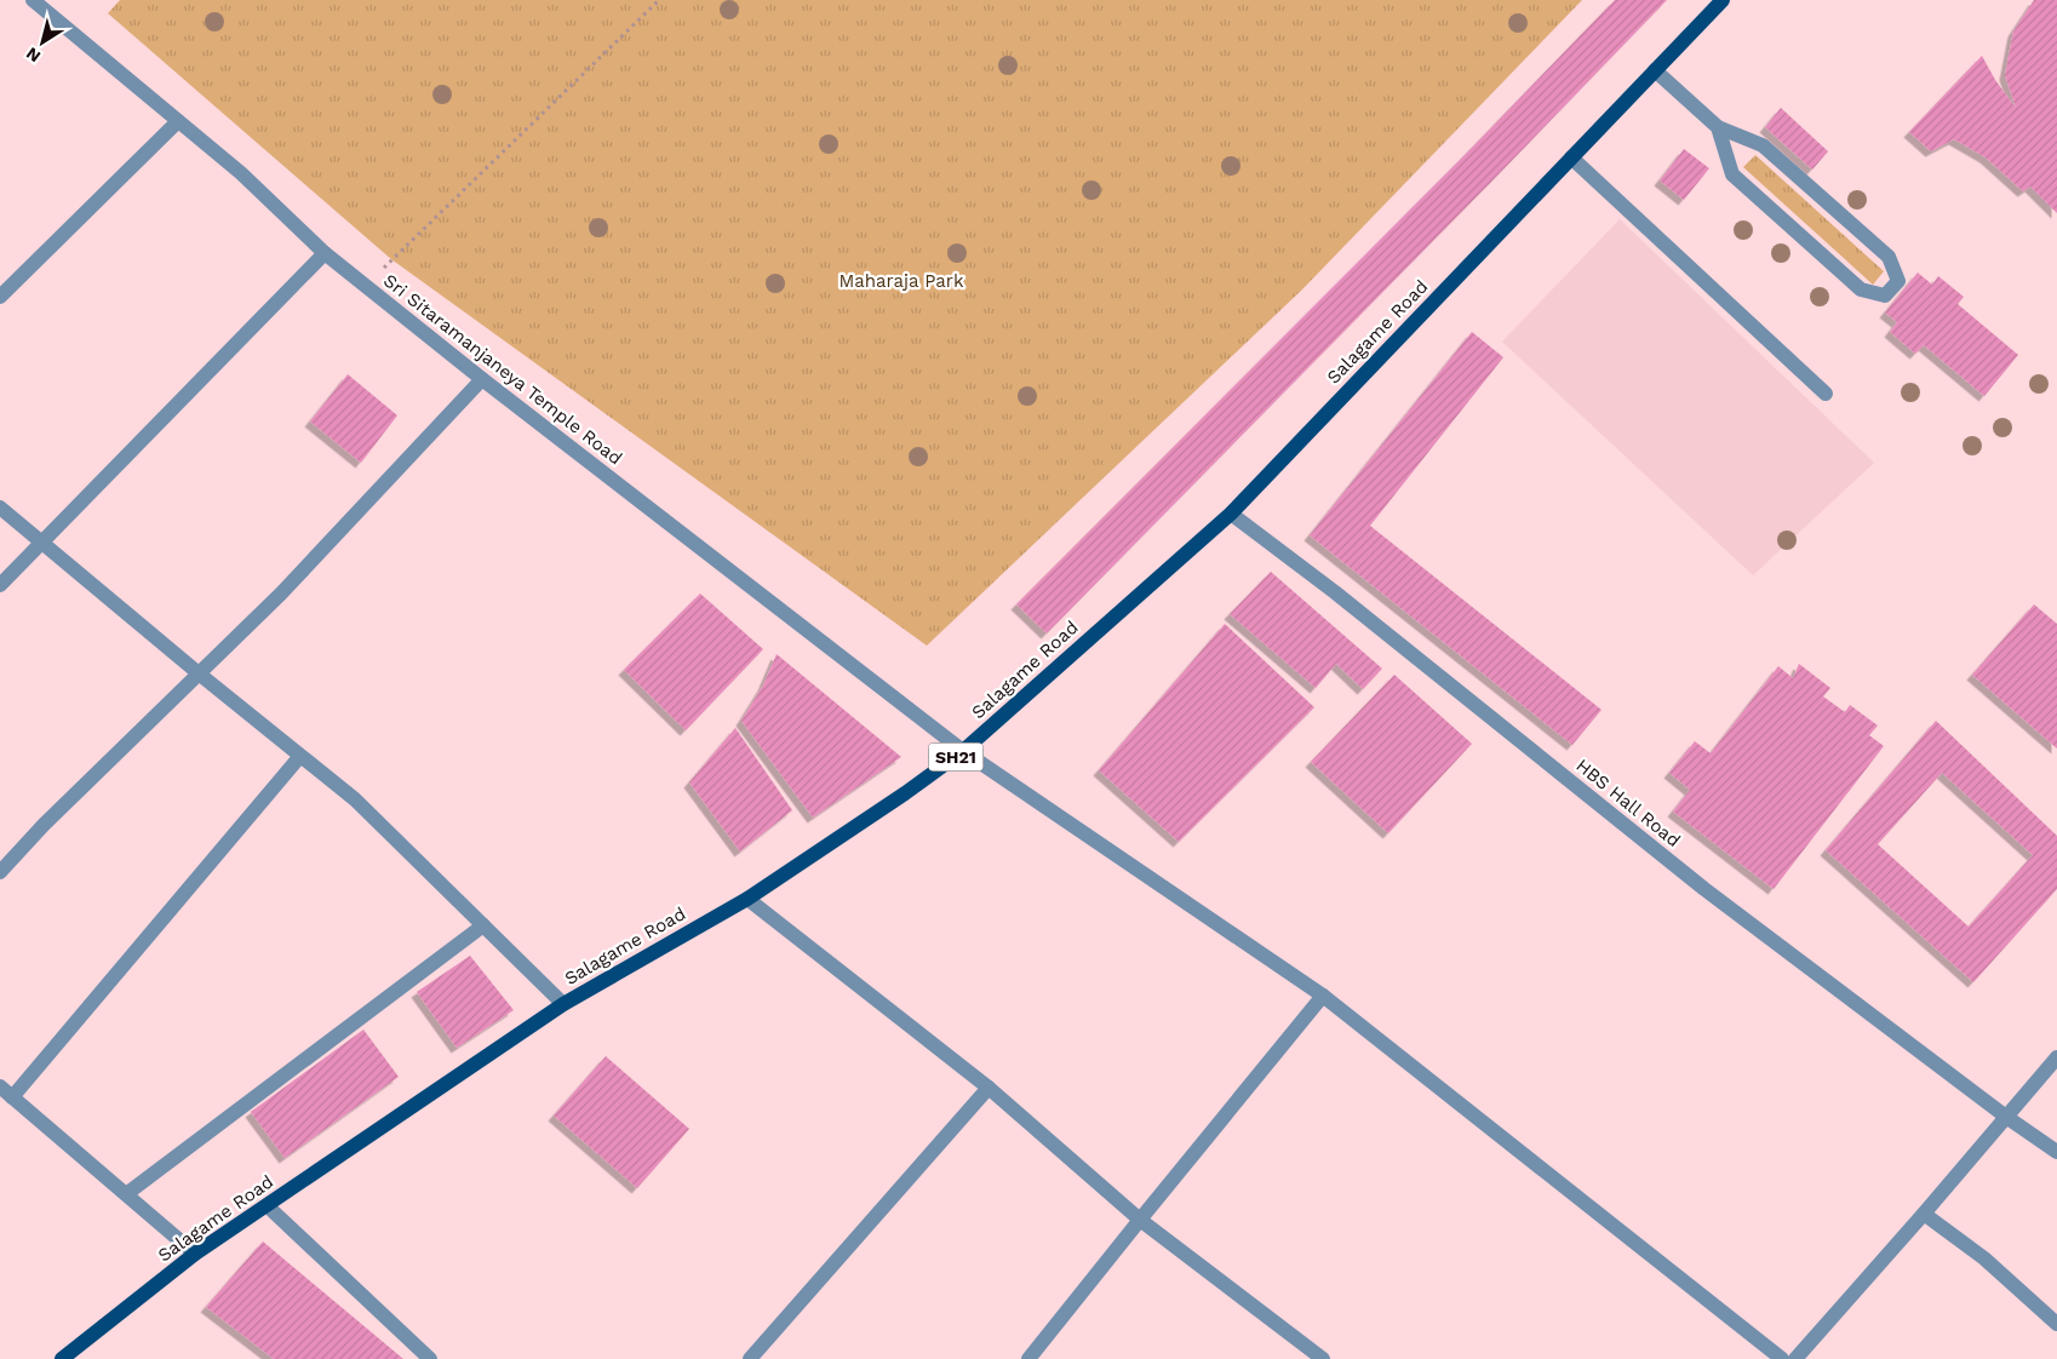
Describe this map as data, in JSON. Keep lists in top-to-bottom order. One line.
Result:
{"streets":{"main road":["Salagame Road","SH21"],"street":["Sri Sitaramanjaneya Temple Road","HBS Hall Road"]},"crossings":[["Salagame Road","Sri Sitaramanjaneya Temple Road"],["Salagame Road","HBS Hall Road"]],"parks":["Maharaja Park"],"north":"bottom left"}
